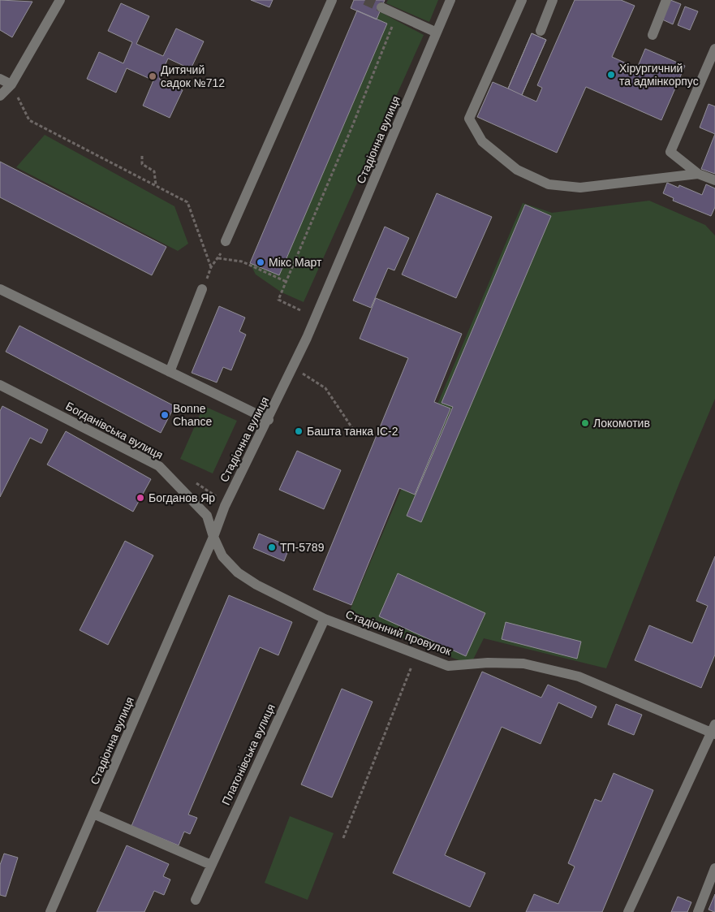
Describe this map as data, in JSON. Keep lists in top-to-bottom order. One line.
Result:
{"streets":{"street":["Стадіонна вулиця","Богданівська вулиця","Стадіонний провулок","Платонівська вулиця"]},"crossings":[["Стадіонна вулиця","Богданівська вулиця"],["Стадіонна вулиця","Стадіонний провулок"],["Богданівська вулиця","Стадіонний провулок"],["Стадіонний провулок","Платонівська вулиця"]],"places":["Хірургичний та адмінкорпус","Дитячий садок №712","Мікс Март","Bonne Chance","Локомотив","Башта танка ІС-2","Богданов Яр","ТП-5789"]}
